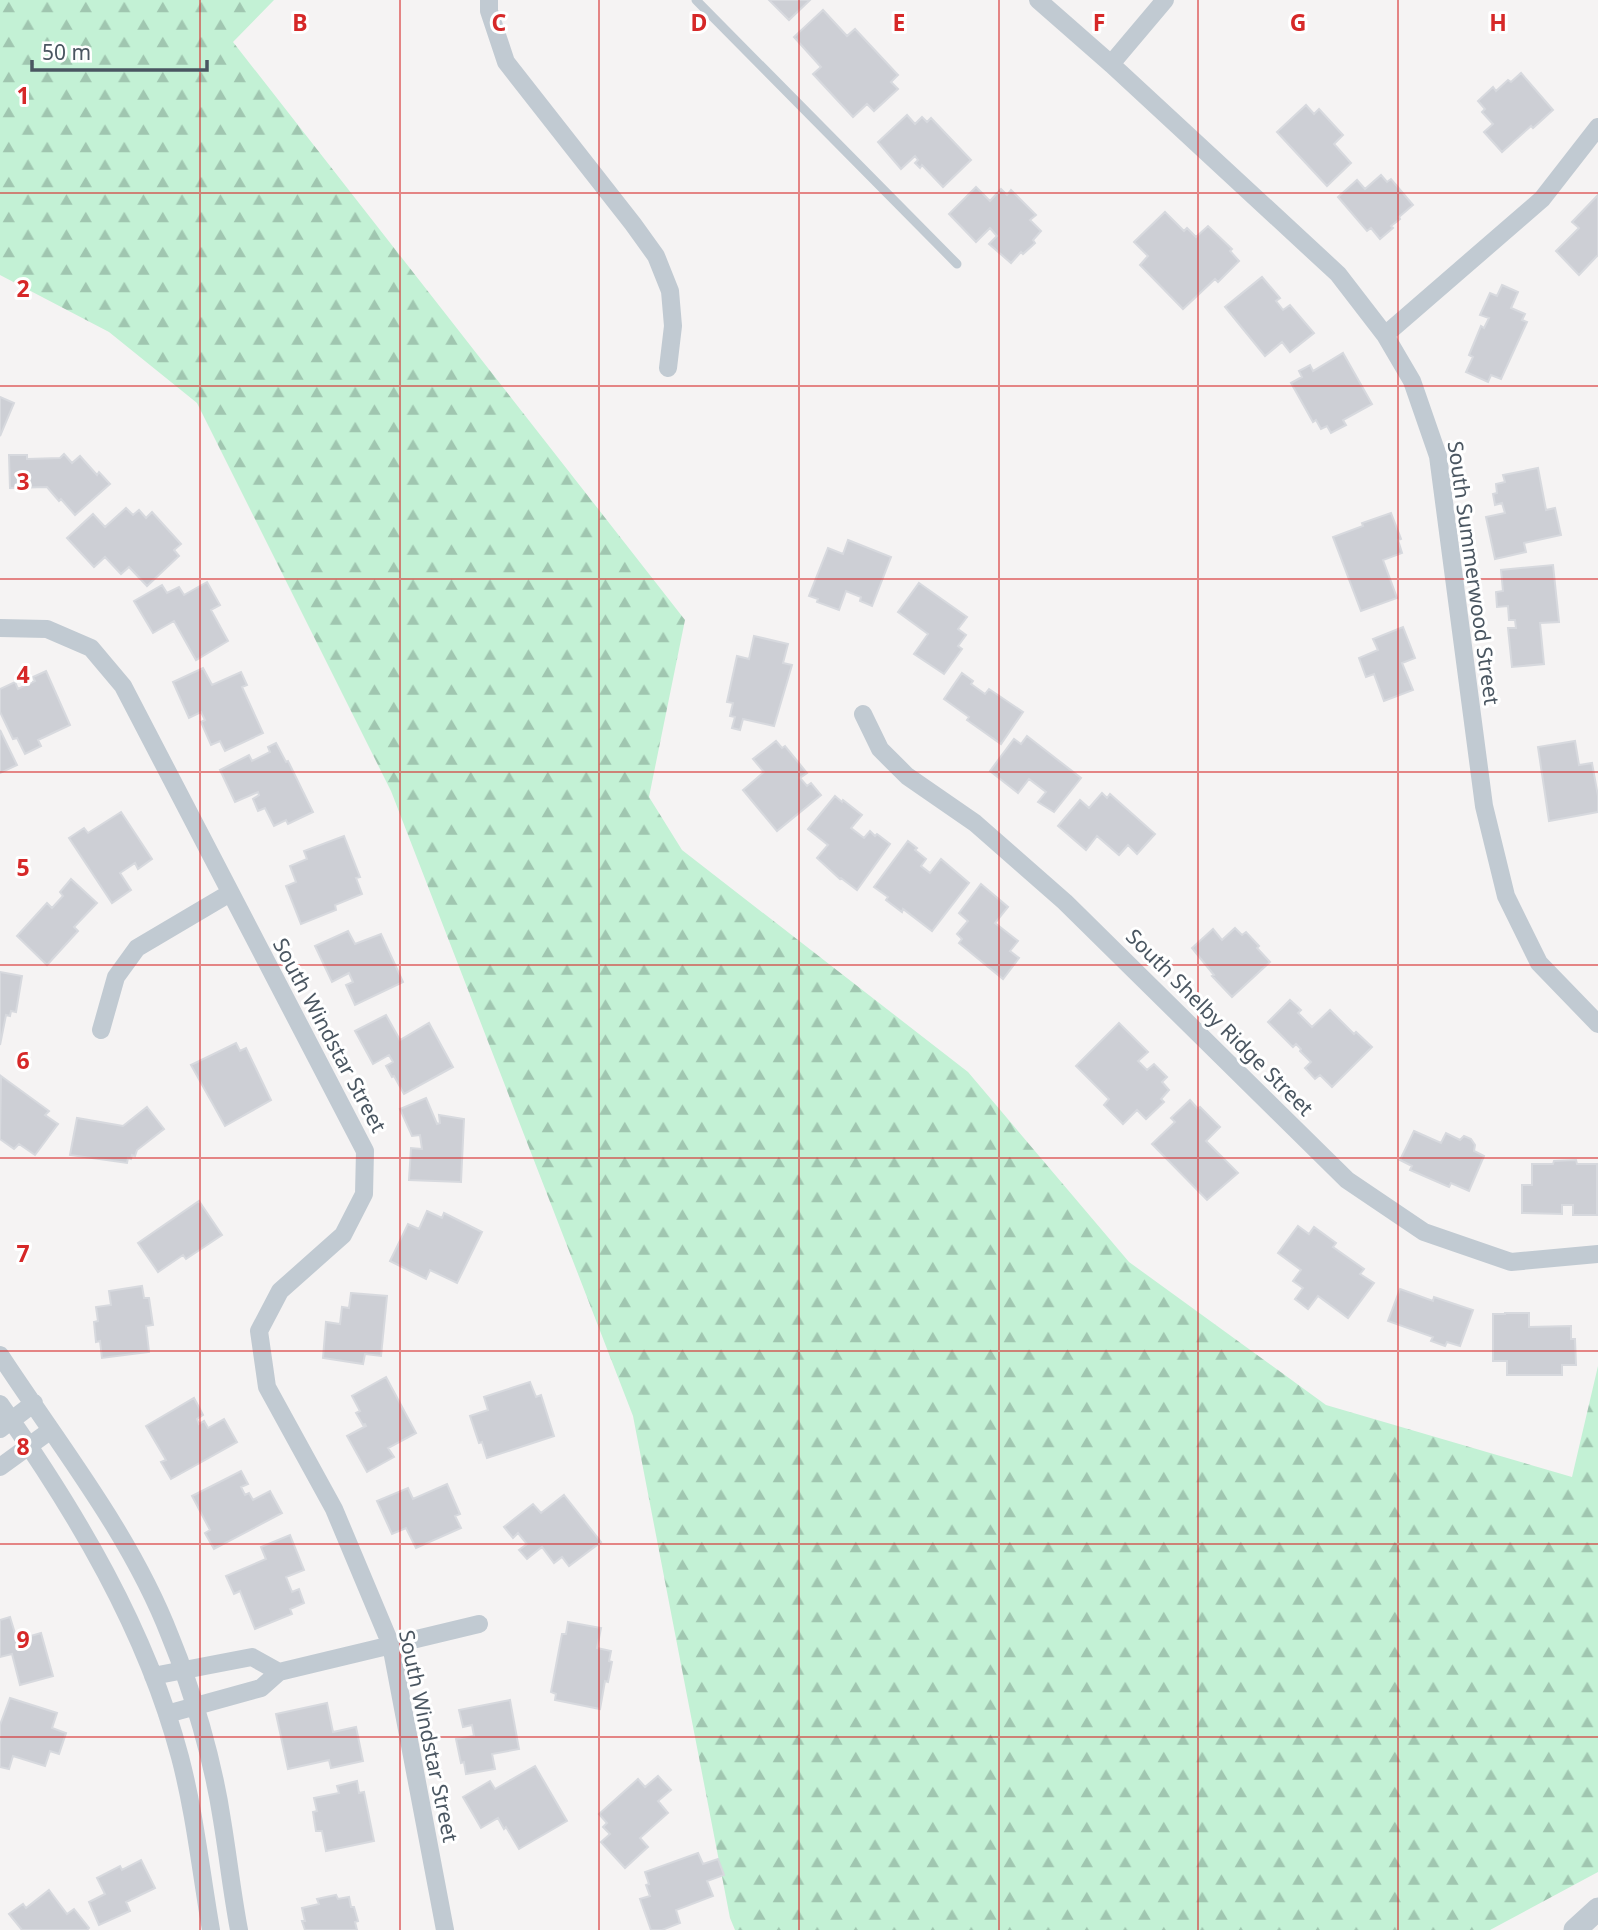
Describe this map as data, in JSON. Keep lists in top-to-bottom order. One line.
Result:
{"streets":{"street":["South Summerwood Street","South Shelby Ridge Street","South Windstar Street"]},"scale_bar":"50 m","grid":{"columns":["B","C","D","E","F","G","H"],"rows":["1","2","3","4","5","6","7","8","9"]}}
